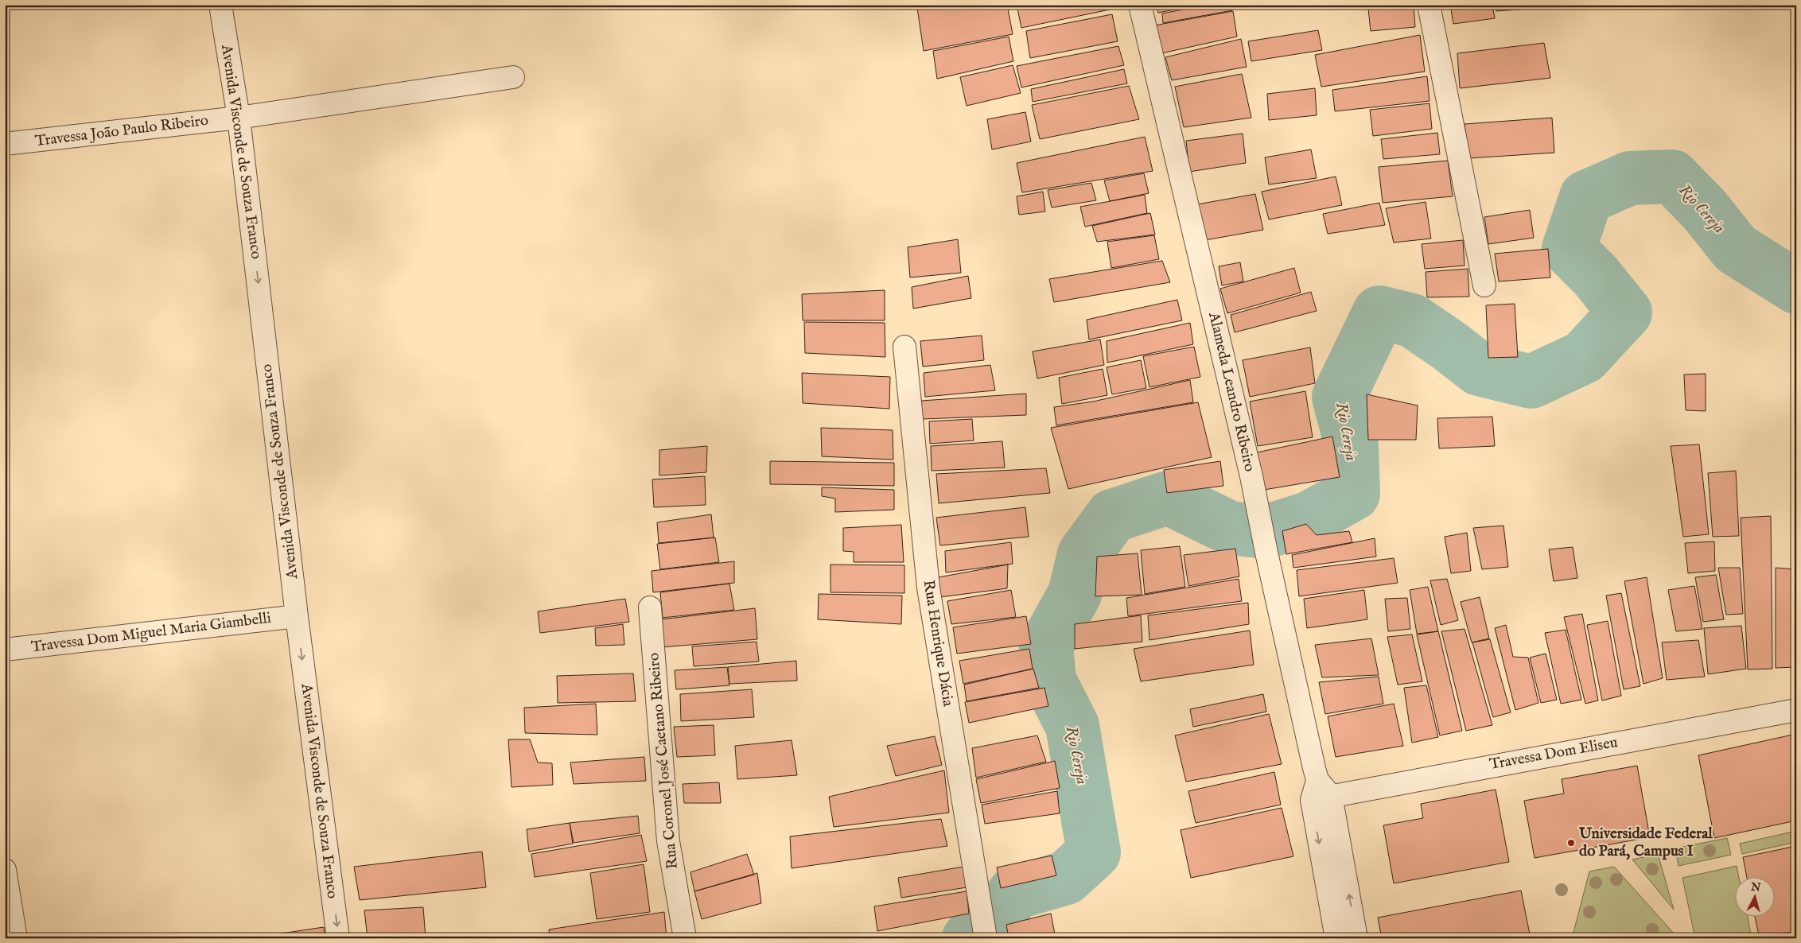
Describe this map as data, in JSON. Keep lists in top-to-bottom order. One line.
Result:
{"streets":{"street":["Travessa João Paulo Ribeiro","Avenida Visconde de Souza Franco","Alameda Leandro Ribeiro","Travessa Dom Miguel Maria Giambelli","Rua Henrique Dácia","Travessa Dom Eliseu","Rua Coronel José Caetano Ribeiro"]},"crossings":[["Travessa João Paulo Ribeiro","Avenida Visconde de Souza Franco"],["Avenida Visconde de Souza Franco","Travessa Dom Miguel Maria Giambelli"],["Alameda Leandro Ribeiro","Travessa Dom Eliseu"]],"one_way":["Avenida Visconde de Souza Franco"],"water":["Rio Cereja"],"places":["Universidade Federal do Pará, Campus I"],"north":"top"}
